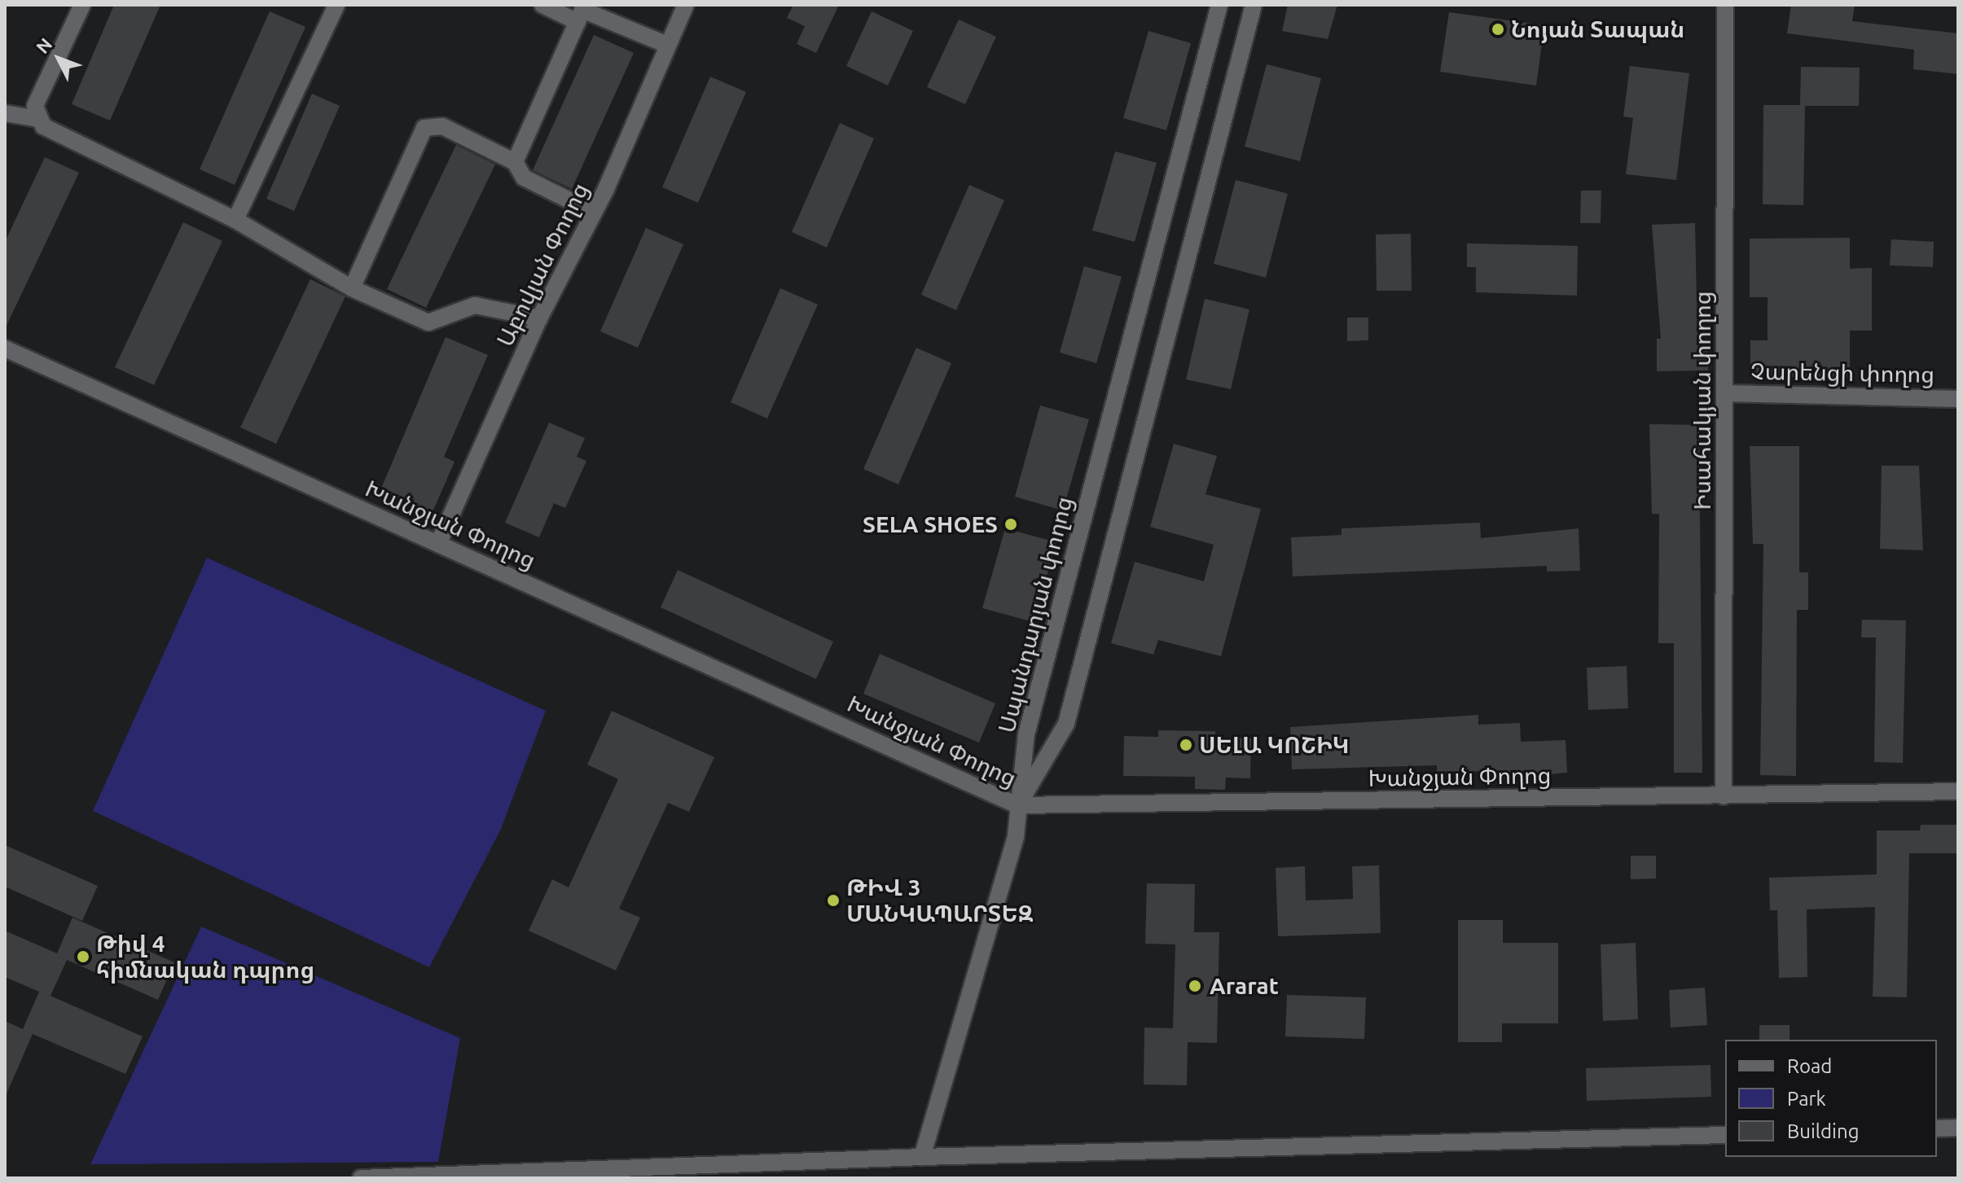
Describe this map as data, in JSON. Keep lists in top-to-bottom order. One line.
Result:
{"streets":{"street":["Աբովյան Փողոց","Չարենցի փողոց","Իսահակյան փողոց","Խանջյան Փողոց","Սպանդարյան փողոց"]},"crossings":[["Աբովյան Փողոց","Խանջյան Փողոց"],["Չարենցի փողոց","Իսահակյան փողոց"],["Իսահակյան փողոց","Խանջյան Փողոց"],["Խանջյան Փողոց","Սպանդարյան փողոց"]],"places":["Նոյան Տապան","SELA SHOES","ՍԵԼԱ ԿՈՇԻԿ","ԹԻՎ 3 ՄԱՆԿԱՊԱՐՏԵԶ","Թիվ 4 հիմնական դպրոց","Ararat"],"legend":["Road","Park","Building"],"north":"top left"}
